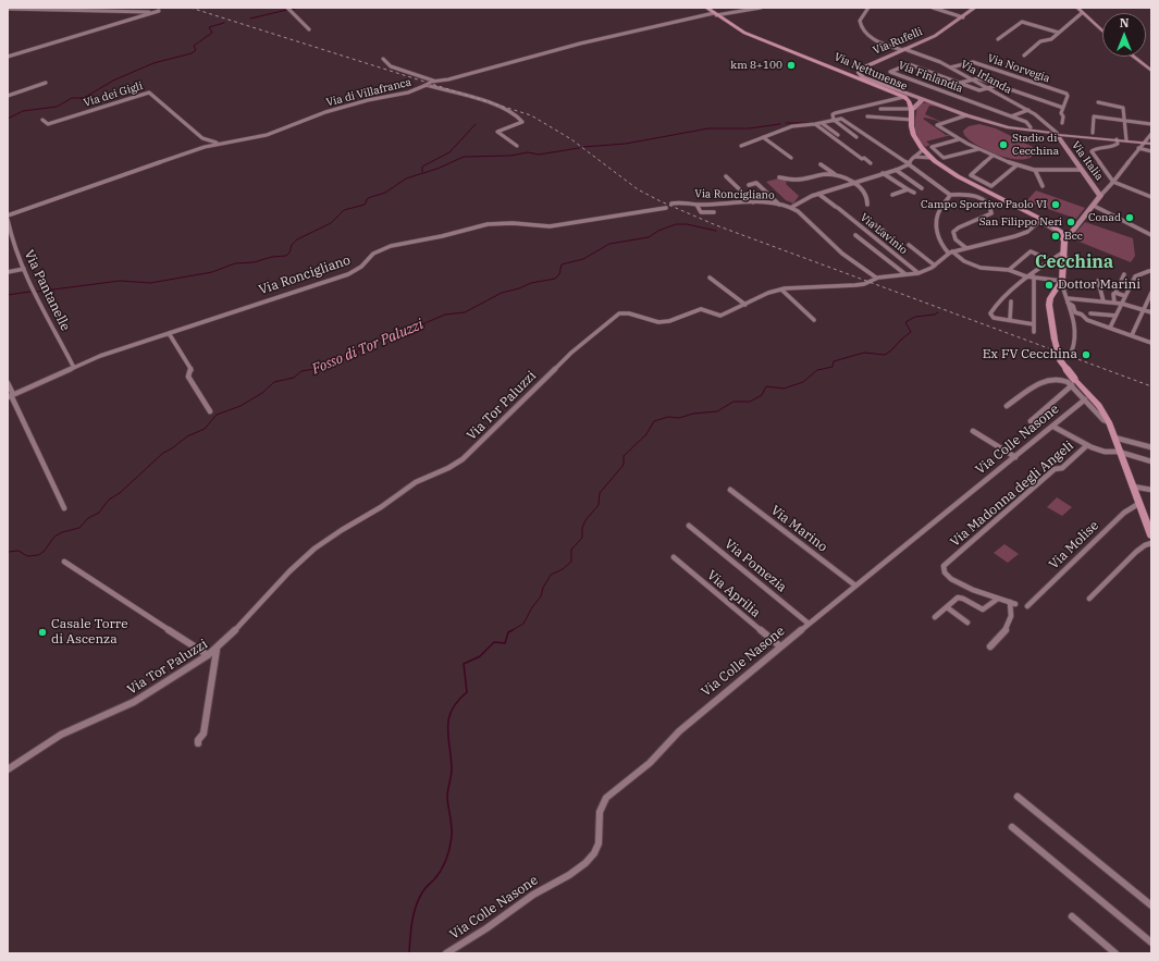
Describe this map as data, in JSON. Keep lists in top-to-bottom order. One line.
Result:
{"streets":{"main road":["Via Nettunense"],"street":["Via Rufelli","Via Norvegia","Via Finlandia","Via Irlanda","Via di Villafranca","Via dei Gigli","Via Italia","Via Roncigliano","Via Lavinio","Via Pantanelle","Via Tor Paluzzi","Via Colle Nasone","Via Madonna degli Angeli","Via Marino","Via Molise","Via Pomezia","Via Aprilia"]},"crossings":[["Via Rufelli","Via Nettunense"],["Via Rufelli","Via Irlanda"],["Via Norvegia","Via Irlanda"],["Via Nettunense","Via di Villafranca"],["Via Nettunense","Via Tor Paluzzi"],["Via Finlandia","Via Irlanda"],["Via Irlanda","Via Italia"],["Via di Villafranca","Via dei Gigli"],["Via Roncigliano","Via Pantanelle"],["Via Roncigliano","Via Tor Paluzzi"],["Via Lavinio","Via Tor Paluzzi"],["Via Colle Nasone","Via Madonna degli Angeli"],["Via Colle Nasone","Via Marino"],["Via Colle Nasone","Via Pomezia"],["Via Colle Nasone","Via Aprilia"]],"districts":["Cecchina"],"water":["Fosso di Tor Paluzzi"],"places":["km 8+100","Stadio di Cecchina","Campo Sportivo Paolo VI","Conad","San Filippo Neri","Bcc","Dottor Marini","Ex FV Cecchina","Casale Torre di Ascenza"],"north":"top"}
